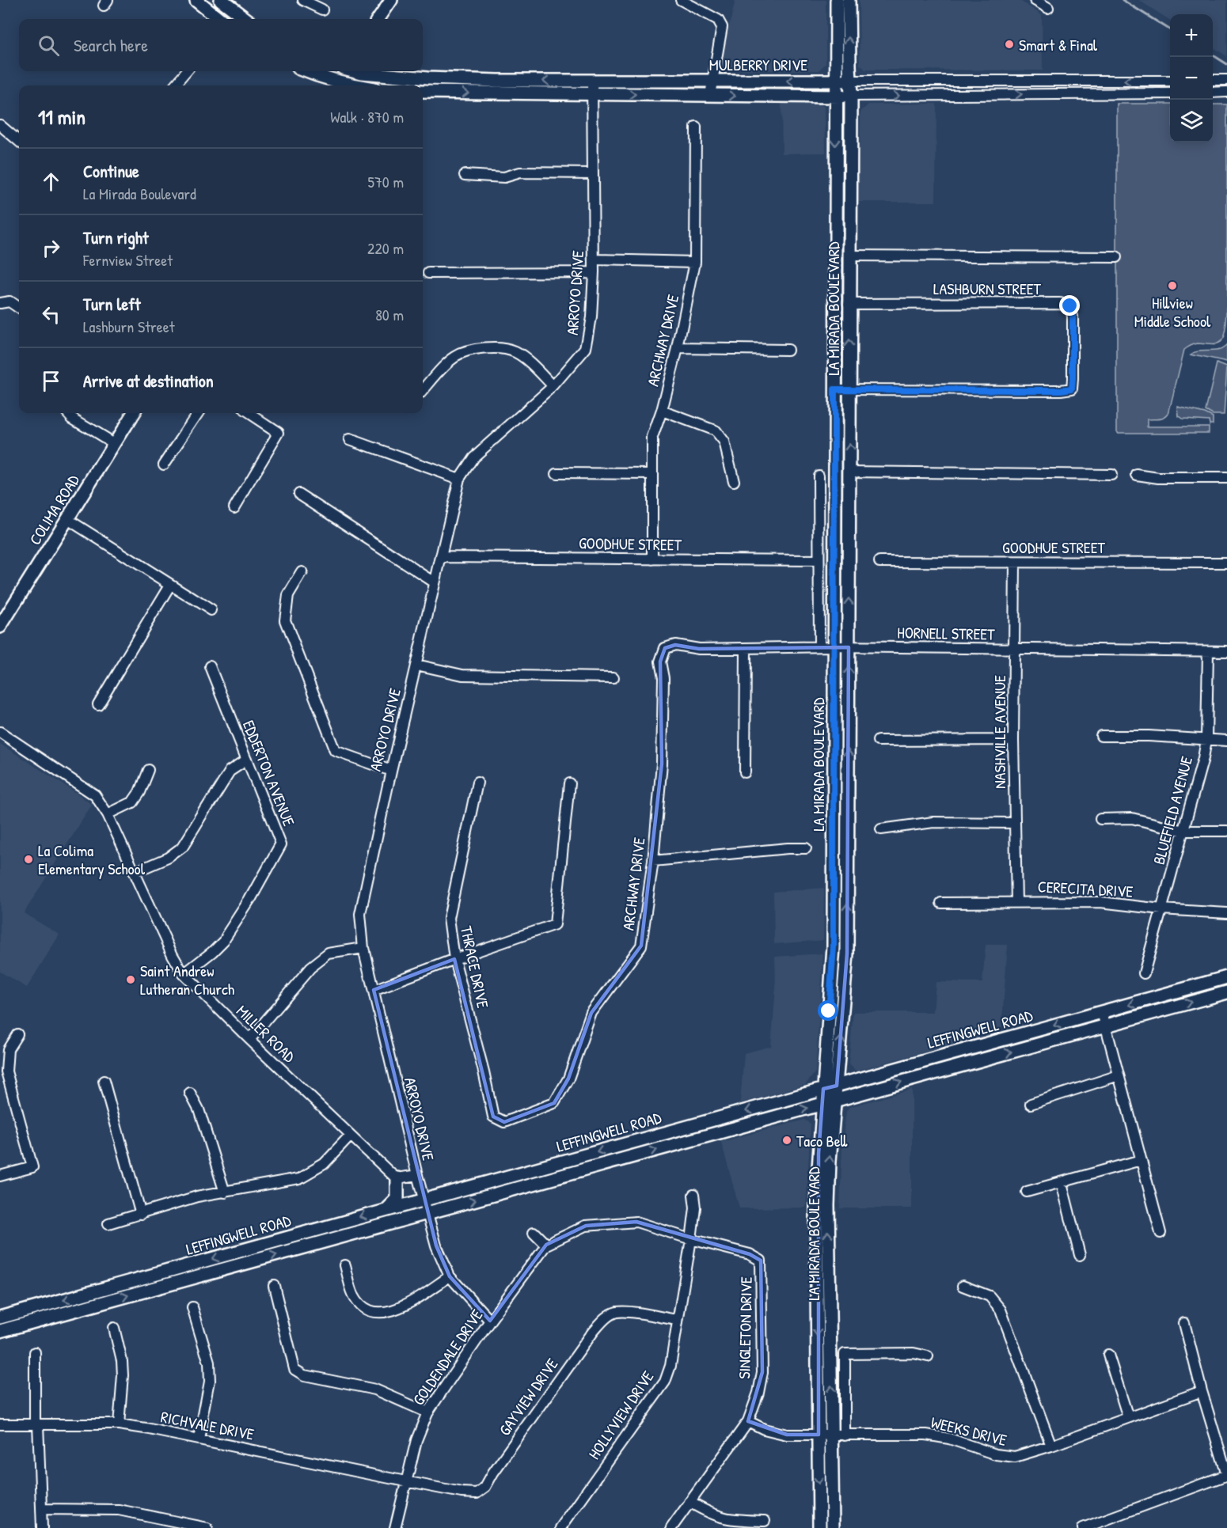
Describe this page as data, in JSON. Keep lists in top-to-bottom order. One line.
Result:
{"streets":{"main road":["MULBERRY DRIVE","LA MIRADA BOULEVARD","COLIMA ROAD","LEFFINGWELL ROAD"],"street":["LASHBURN STREET","ARROYO DRIVE","ARCHWAY DRIVE","GOODHUE STREET","HORNELL STREET","NASHVILLE AVENUE","EDDERTON AVENUE","BLUEFIELD AVENUE","CERECITA DRIVE","THRACE DRIVE","MILLER ROAD","SINGLETON DRIVE","GOLDENDALE DRIVE","GAYVIEW DRIVE","HOLLYVIEW DRIVE","RICHVALE DRIVE","WEEKS DRIVE"]},"crossings":[["MULBERRY DRIVE","ARROYO DRIVE"],["MULBERRY DRIVE","LA MIRADA BOULEVARD"],["LASHBURN STREET","LA MIRADA BOULEVARD"],["ARROYO DRIVE","GOODHUE STREET"],["ARROYO DRIVE","LEFFINGWELL ROAD"],["ARROYO DRIVE","GOLDENDALE DRIVE"],["LA MIRADA BOULEVARD","HORNELL STREET"],["LA MIRADA BOULEVARD","LEFFINGWELL ROAD"],["LA MIRADA BOULEVARD","WEEKS DRIVE"],["ARCHWAY DRIVE","GOODHUE STREET"],["ARCHWAY DRIVE","HORNELL STREET"],["ARCHWAY DRIVE","THRACE DRIVE"],["GOODHUE STREET","NASHVILLE AVENUE"],["HORNELL STREET","NASHVILLE AVENUE"],["HORNELL STREET","BLUEFIELD AVENUE"],["NASHVILLE AVENUE","CERECITA DRIVE"],["EDDERTON AVENUE","MILLER ROAD"],["BLUEFIELD AVENUE","CERECITA DRIVE"],["SINGLETON DRIVE","GOLDENDALE DRIVE"],["SINGLETON DRIVE","HOLLYVIEW DRIVE"],["SINGLETON DRIVE","WEEKS DRIVE"],["GOLDENDALE DRIVE","GAYVIEW DRIVE"],["GOLDENDALE DRIVE","HOLLYVIEW DRIVE"],["GOLDENDALE DRIVE","RICHVALE DRIVE"],["GAYVIEW DRIVE","HOLLYVIEW DRIVE"],["GAYVIEW DRIVE","RICHVALE DRIVE"]],"places":["Smart & Final","Hillview Middle School","La Colima Elementary School","Saint Andrew Lutheran Church","Taco Bell"],"page":{"map_buttons":["+","−"],"search":"Search here","heading":["11 min","Walk · 870 m"],"list":[["Continue","La Mirada Boulevard","570 m"],["Turn right","Fernview Street","220 m"],["Turn left","Lashburn Street","80 m"],"Arrive at destination"]}}
